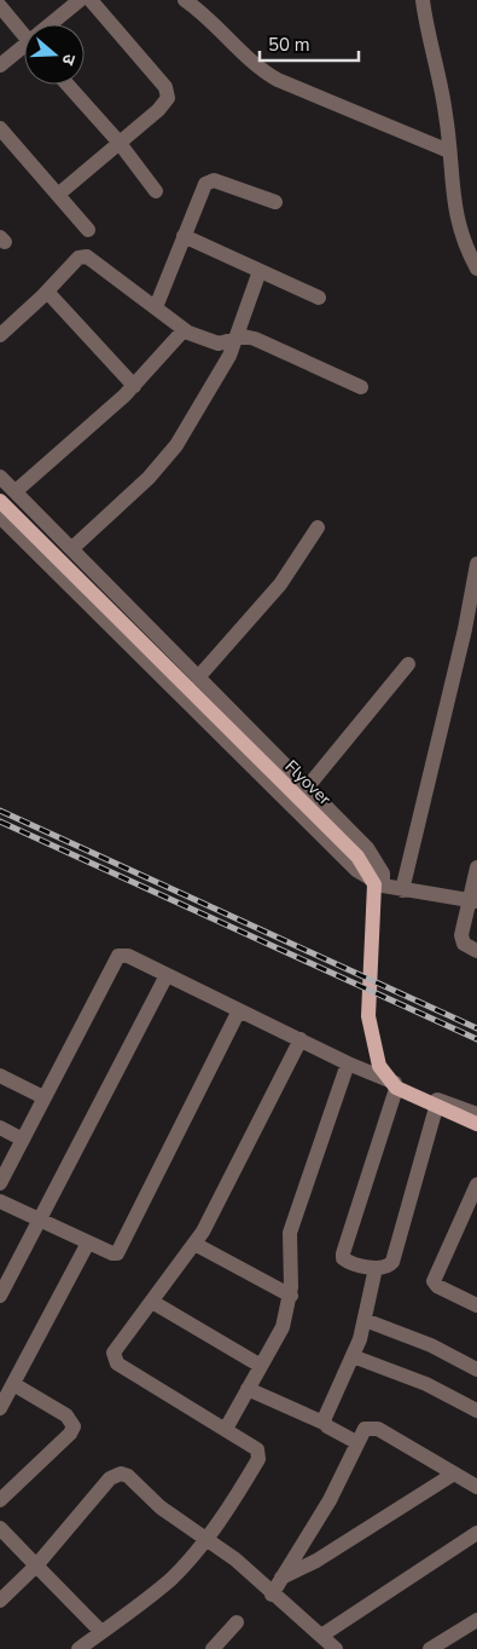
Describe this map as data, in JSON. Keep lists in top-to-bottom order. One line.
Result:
{"streets":{"main road":["Flyover"]},"scale_bar":"50 m","north":"right"}
